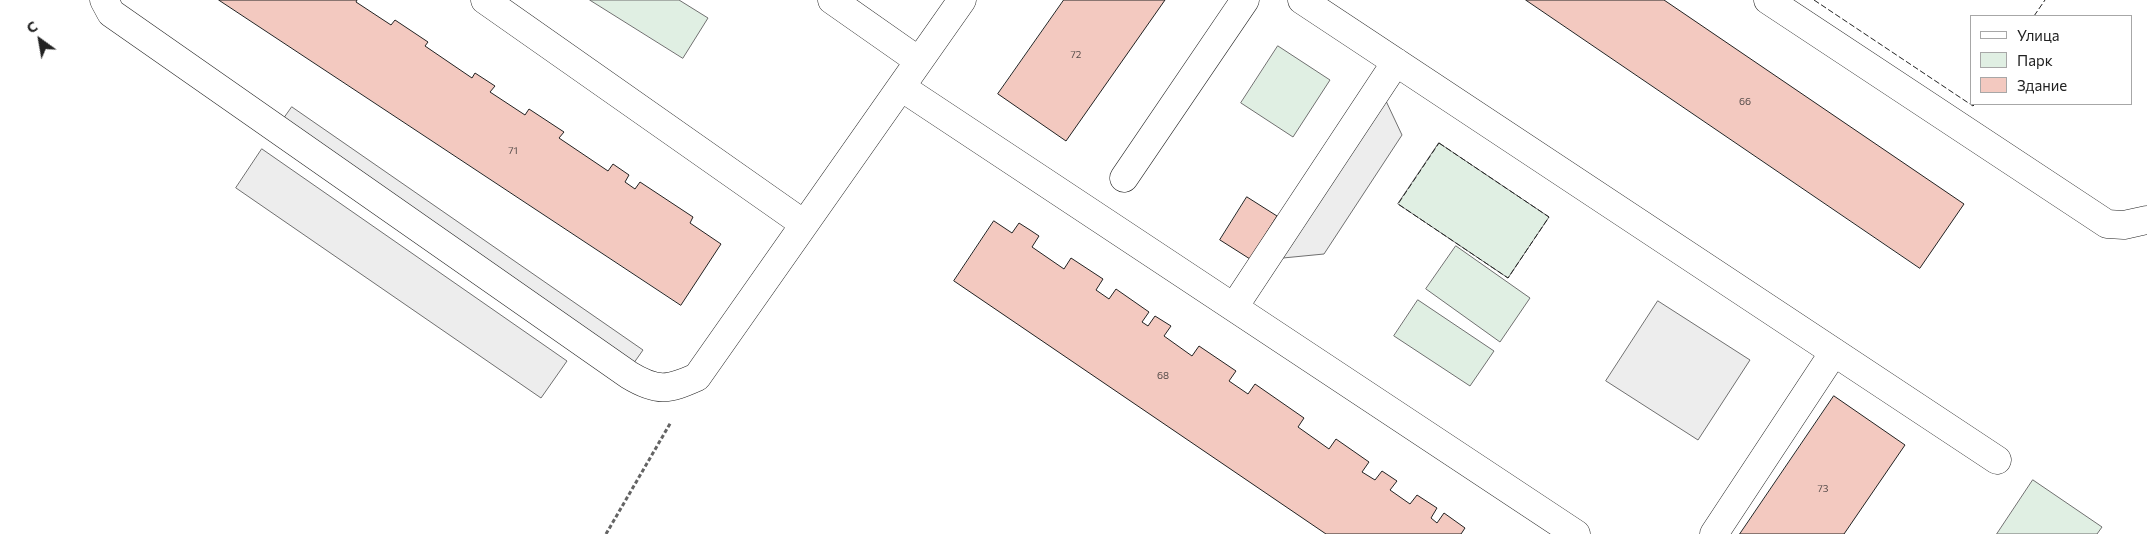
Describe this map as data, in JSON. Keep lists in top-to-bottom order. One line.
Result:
{"house_numbers":["72","66","71","68","73"],"legend":["Улица","Парк","Здание"],"north":"top left"}
